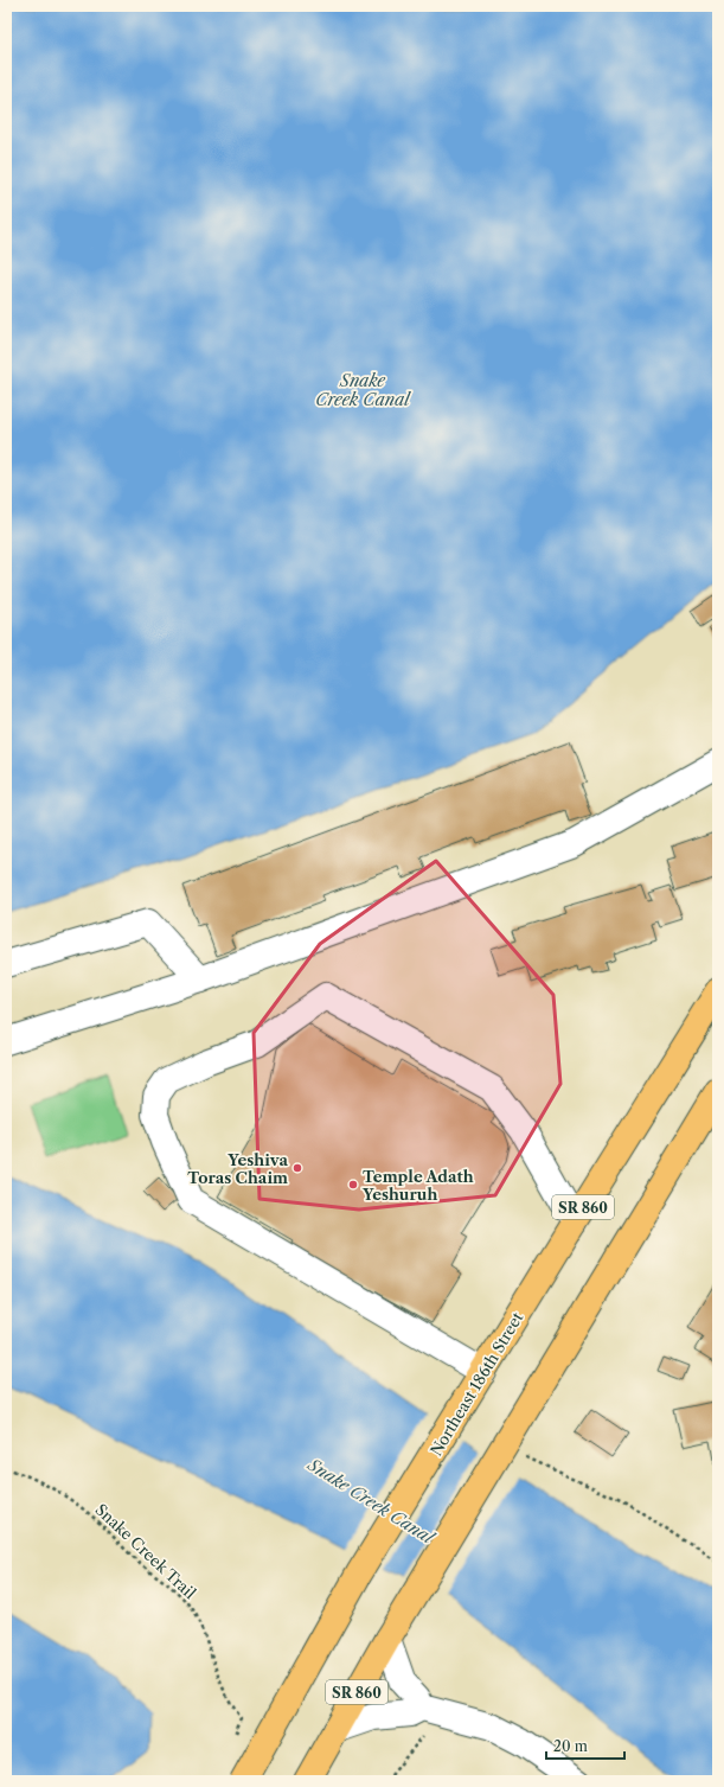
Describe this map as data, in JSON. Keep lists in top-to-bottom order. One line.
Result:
{"streets":{"main road":["SR 860","Northeast 186th Street"],"path":["Snake Creek Trail"]},"water":["Snake Creek Canal"],"places":["Yeshiva Toras Chaim","Temple Adath Yeshuruh"],"scale_bar":"20 m"}
